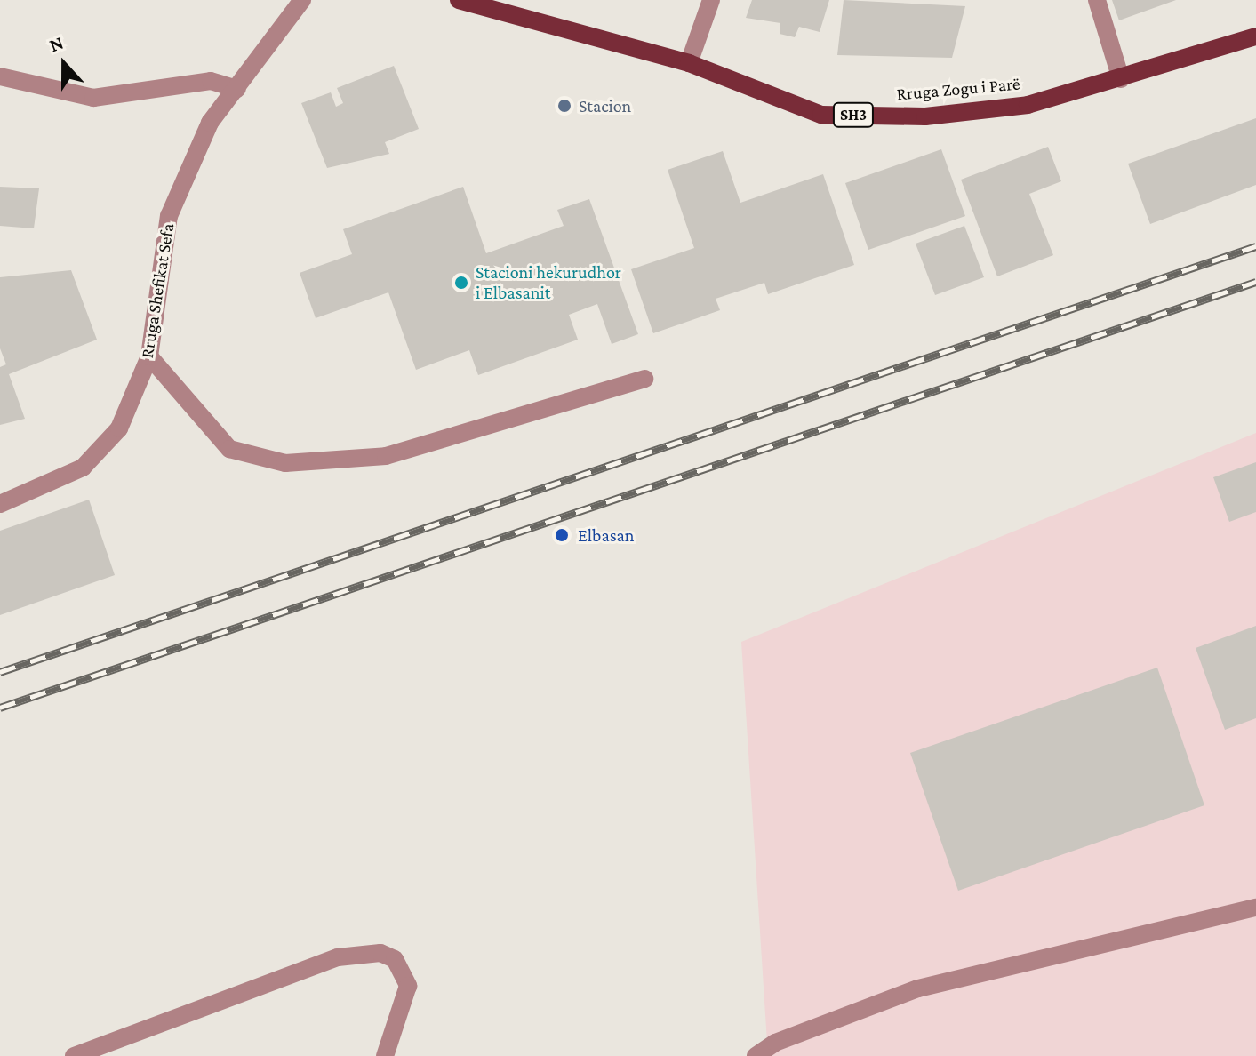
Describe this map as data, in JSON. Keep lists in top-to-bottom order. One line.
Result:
{"streets":{"main road":["Rruga Zogu i Parë","SH3"],"street":["Rruga Shefikat Sefa"]},"places":["Stacion","Stacioni hekurudhor i Elbasanit","Elbasan"],"north":"top"}
